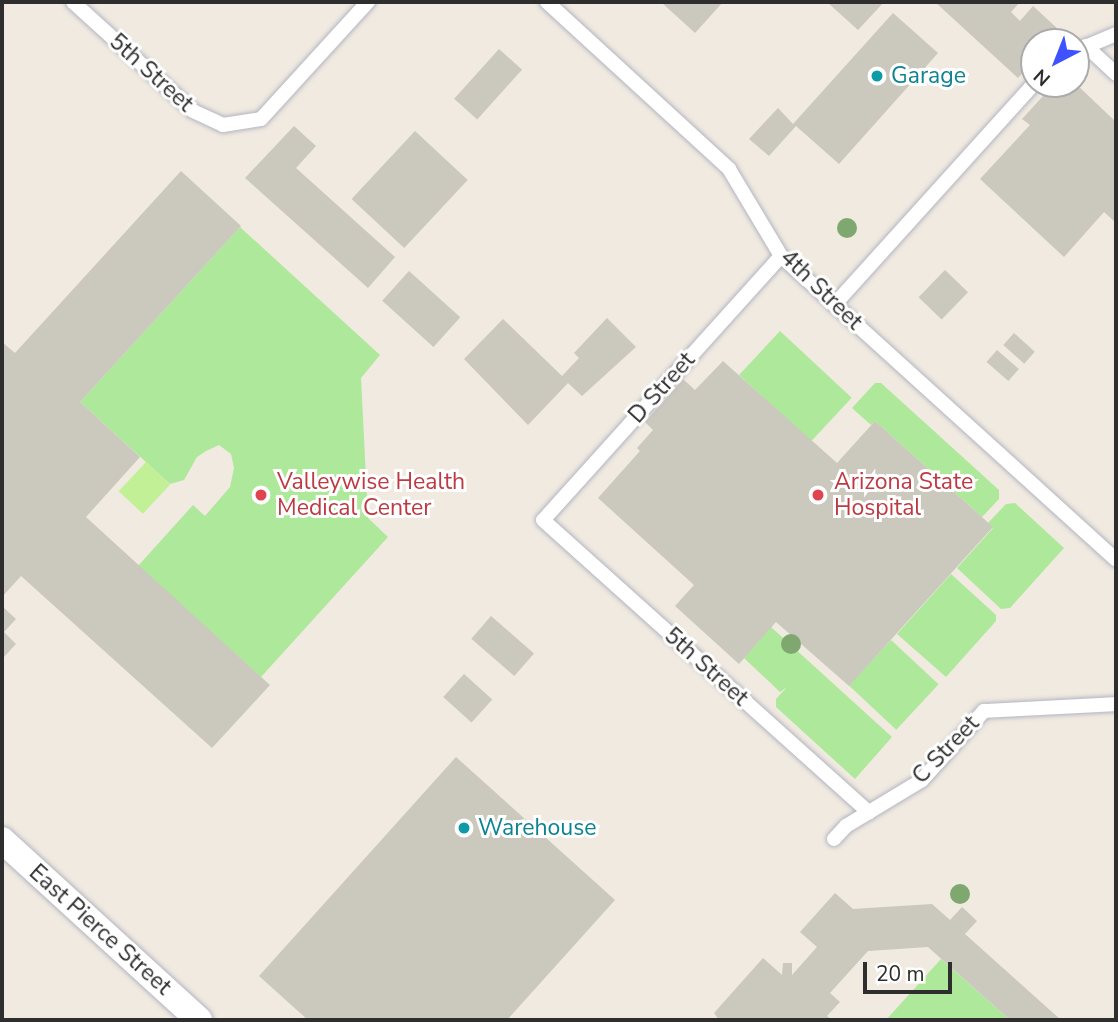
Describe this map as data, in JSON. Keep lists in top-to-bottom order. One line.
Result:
{"streets":{"street":["East Pierce Street"],"lane":["5th Street","4th Street","D Street","C Street"]},"crossings":[["5th Street","D Street"],["5th Street","C Street"],["4th Street","D Street"]],"places":["Garage","Valleywise Health Medical Center","Arizona State Hospital","Warehouse"],"scale_bar":"20 m","north":"bottom left"}
